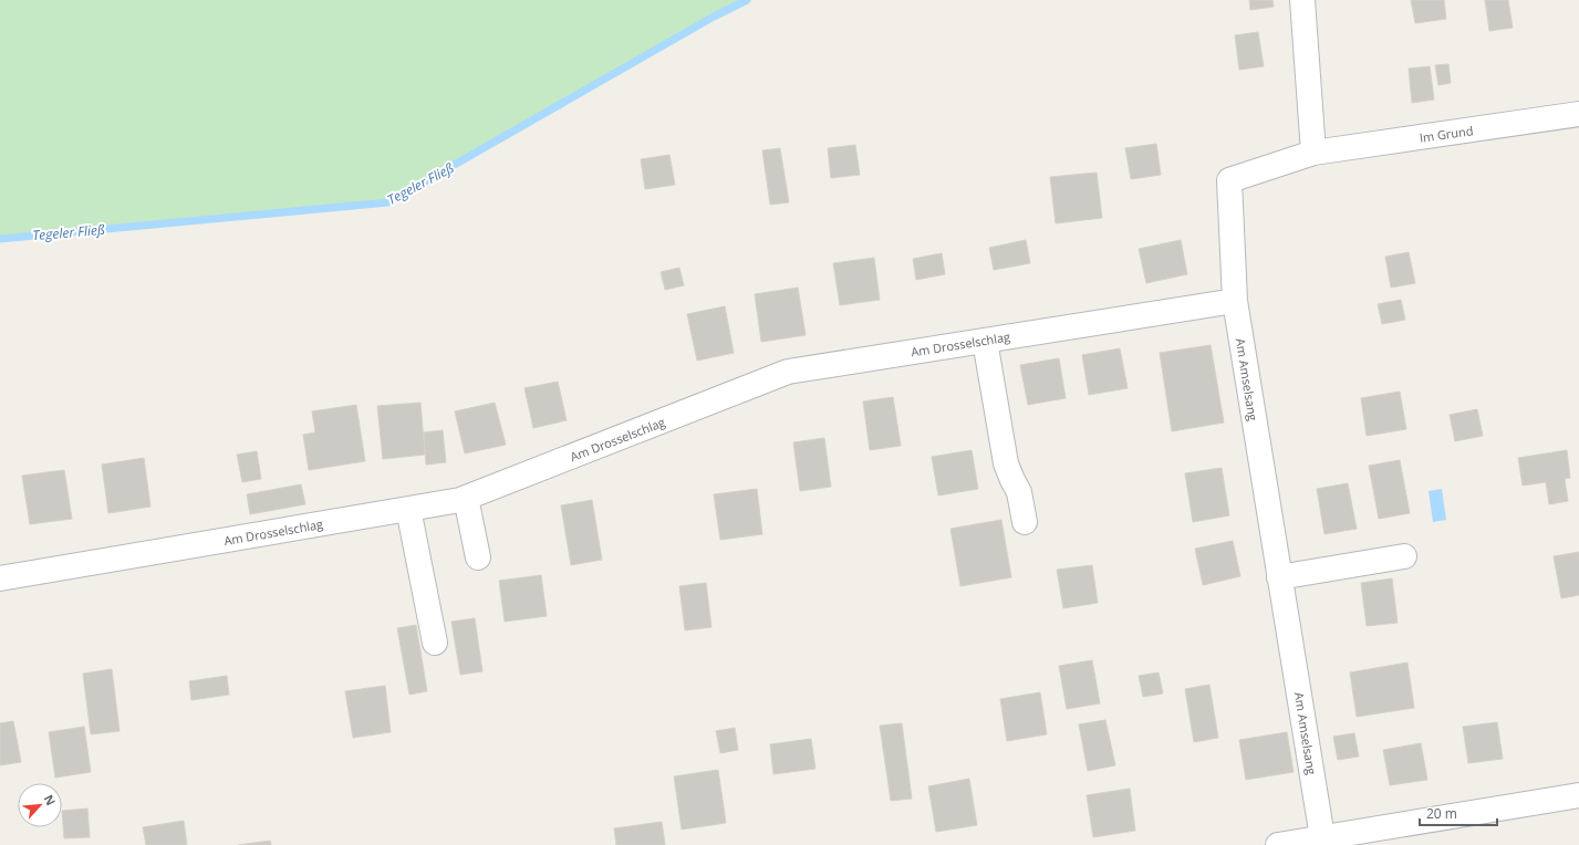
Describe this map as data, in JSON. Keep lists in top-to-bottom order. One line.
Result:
{"streets":{"street":["Im Grund","Am Drosselschlag","Am Amselsang"]},"crossings":[["Im Grund","Am Amselsang"],["Am Drosselschlag","Am Amselsang"]],"water":["Tegeler Fließ"],"scale_bar":"20 m","north":"top right"}
